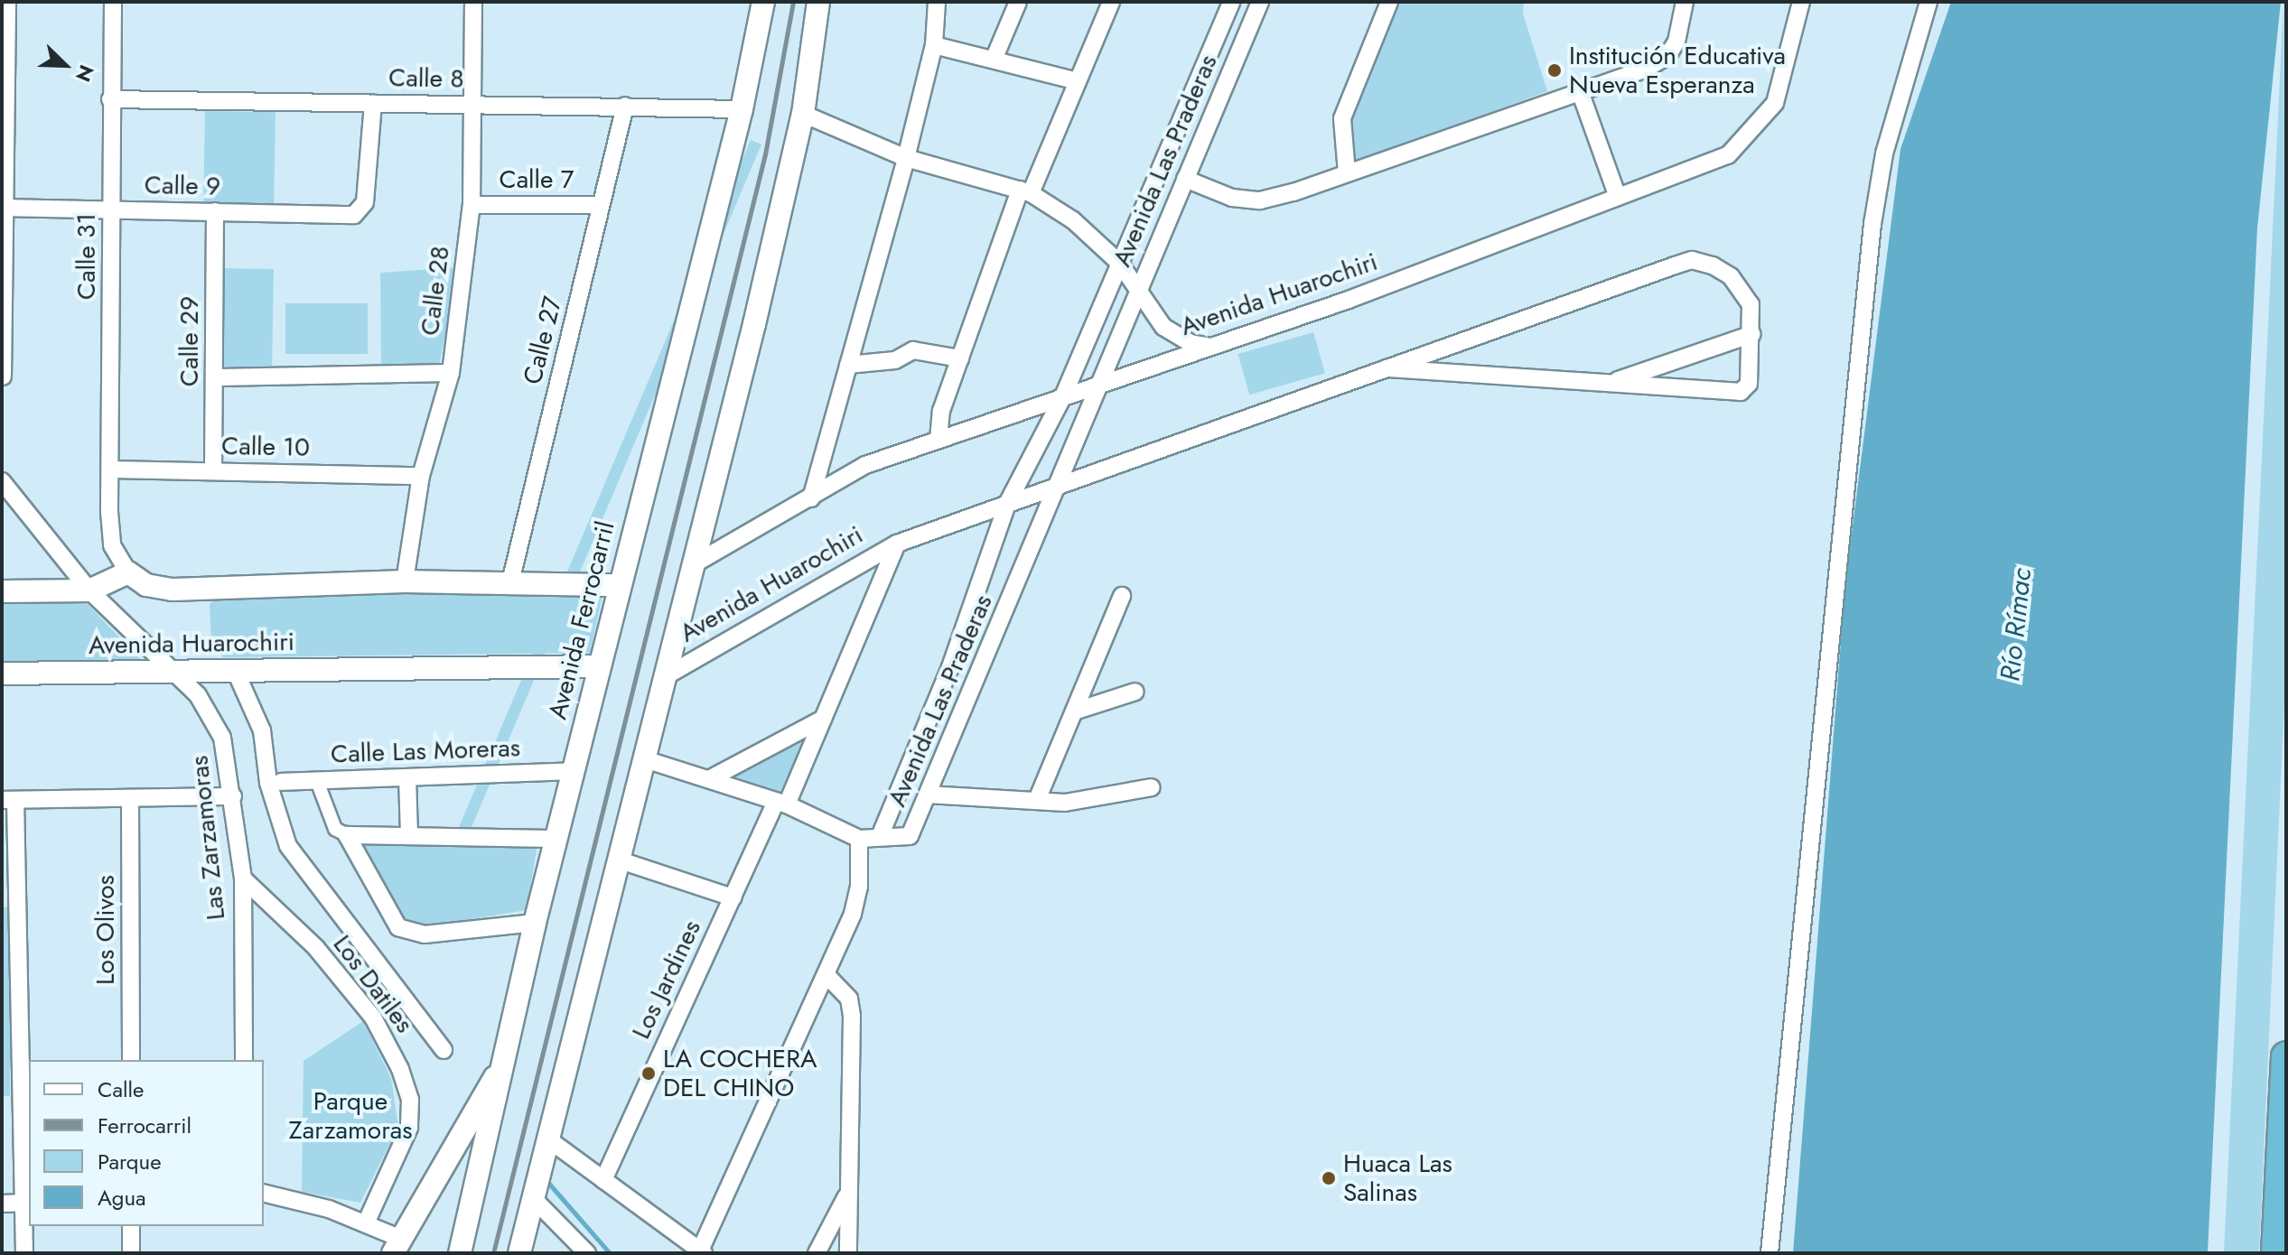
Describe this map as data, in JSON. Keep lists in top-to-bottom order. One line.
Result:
{"streets":{"street":["Calle 8","Avenida Las Praderas","Calle 7","Calle 9","Calle 31","Calle 28","Avenida Huarochiri","Calle 27","Calle 29","Calle 10","Avenida Ferrocarril","Calle Las Moreras","Las Zarzamoras","Los Olivos","Los Jardines","Los Datiles"]},"crossings":[["Calle 8","Calle 9"],["Calle 8","Calle 31"],["Calle 8","Calle 28"],["Calle 8","Calle 27"],["Calle 8","Avenida Ferrocarril"],["Avenida Las Praderas","Avenida Huarochiri"],["Calle 7","Calle 28"],["Calle 7","Calle 27"],["Calle 9","Calle 31"],["Calle 9","Calle 29"],["Calle 31","Calle 10"],["Calle 28","Calle 10"],["Avenida Huarochiri","Avenida Ferrocarril"],["Avenida Huarochiri","Las Zarzamoras"],["Avenida Huarochiri","Los Jardines"],["Calle 29","Calle 10"],["Avenida Ferrocarril","Calle Las Moreras"],["Las Zarzamoras","Los Datiles"]],"water":["Río Rímac"],"parks":["Parque Zarzamoras"],"places":["Institución Educativa Nueva Esperanza","LA COCHERA DEL CHINO","Huaca Las Salinas"],"legend":["Calle","Ferrocarril","Parque","Agua"],"north":"bottom right"}
